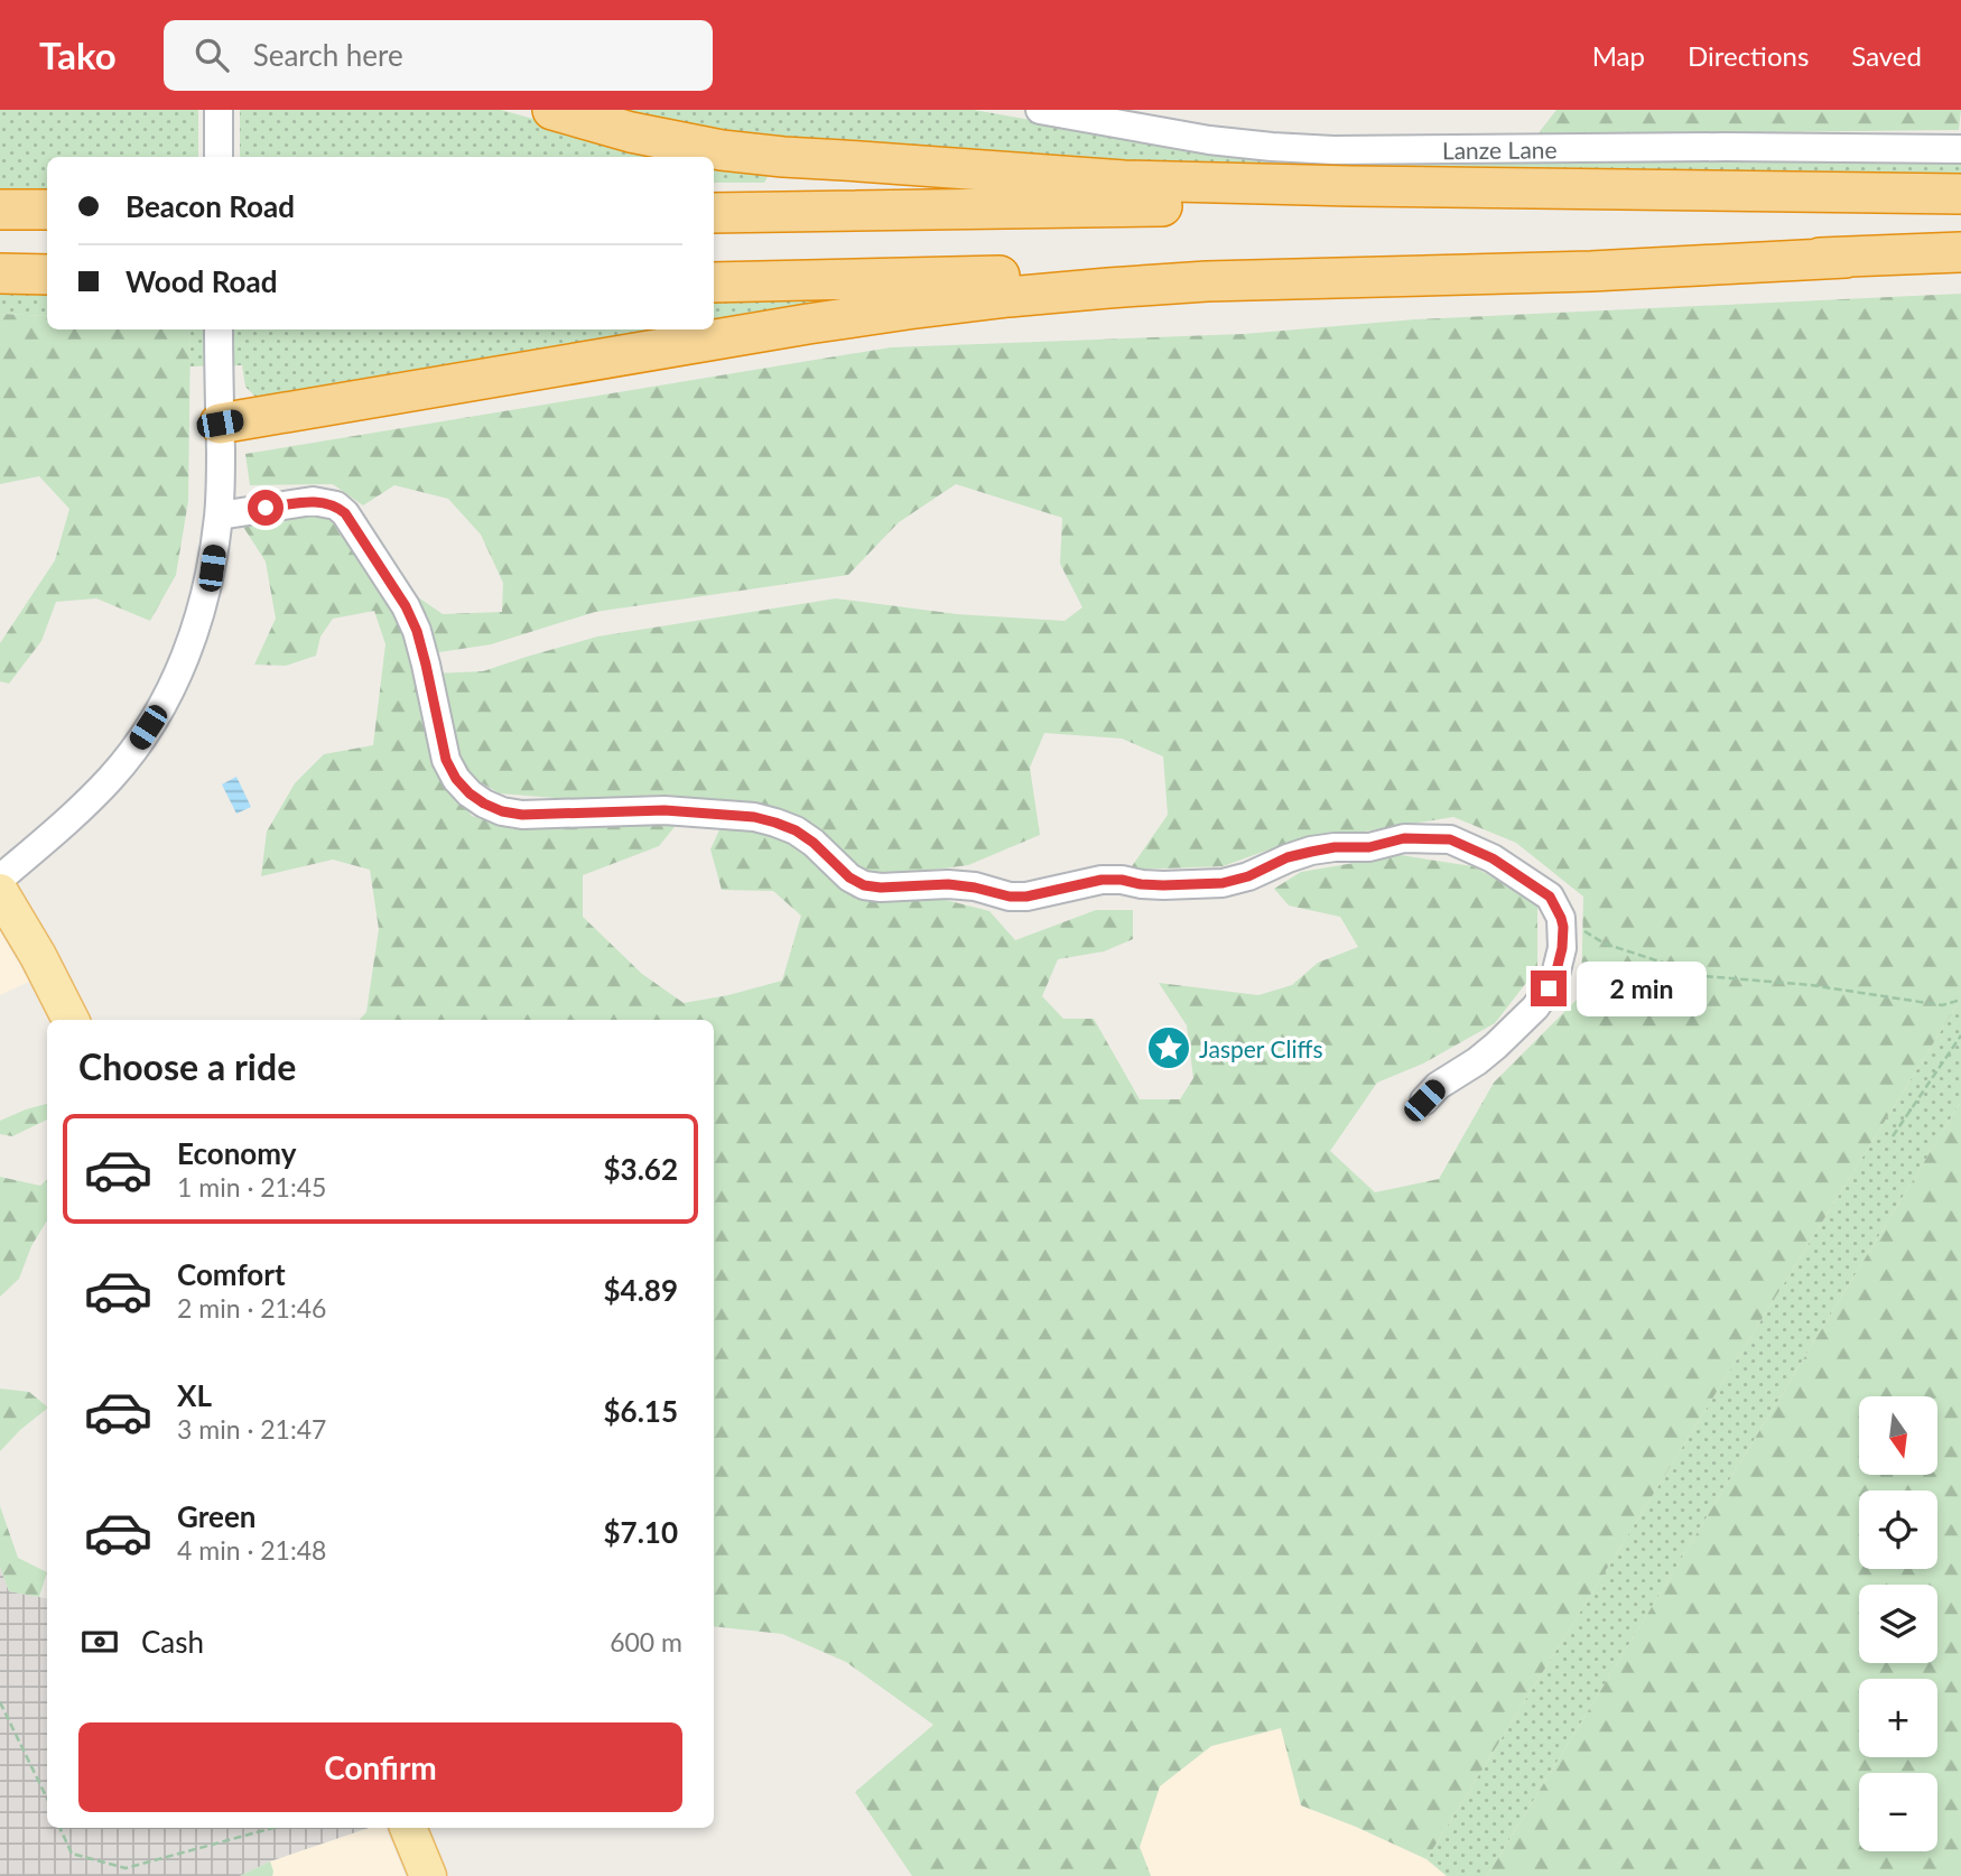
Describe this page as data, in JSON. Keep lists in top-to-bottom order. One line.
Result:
{"streets":{"street":["Lanze Lane"]},"places":{"place":["Jasper Cliffs"]},"north":"bottom","page":{"header":"Tako","search":"Search here","nav":["Map","Directions","Saved"],"banner":["Beacon Road","Wood Road"],"bubble":"2 min","heading":"Choose a ride","list":[{"name":"Economy","note":"1 min · 21:45","value":"$3.62"},{"name":"Comfort","note":"2 min · 21:46","value":"$4.89"},{"name":"XL","note":"3 min · 21:47","value":"$6.15"},{"name":"Green","note":"4 min · 21:48","value":"$7.10"}],"map_buttons":["+","−"],"pay":["Cash","600 m"],"buttons":"Confirm"}}
